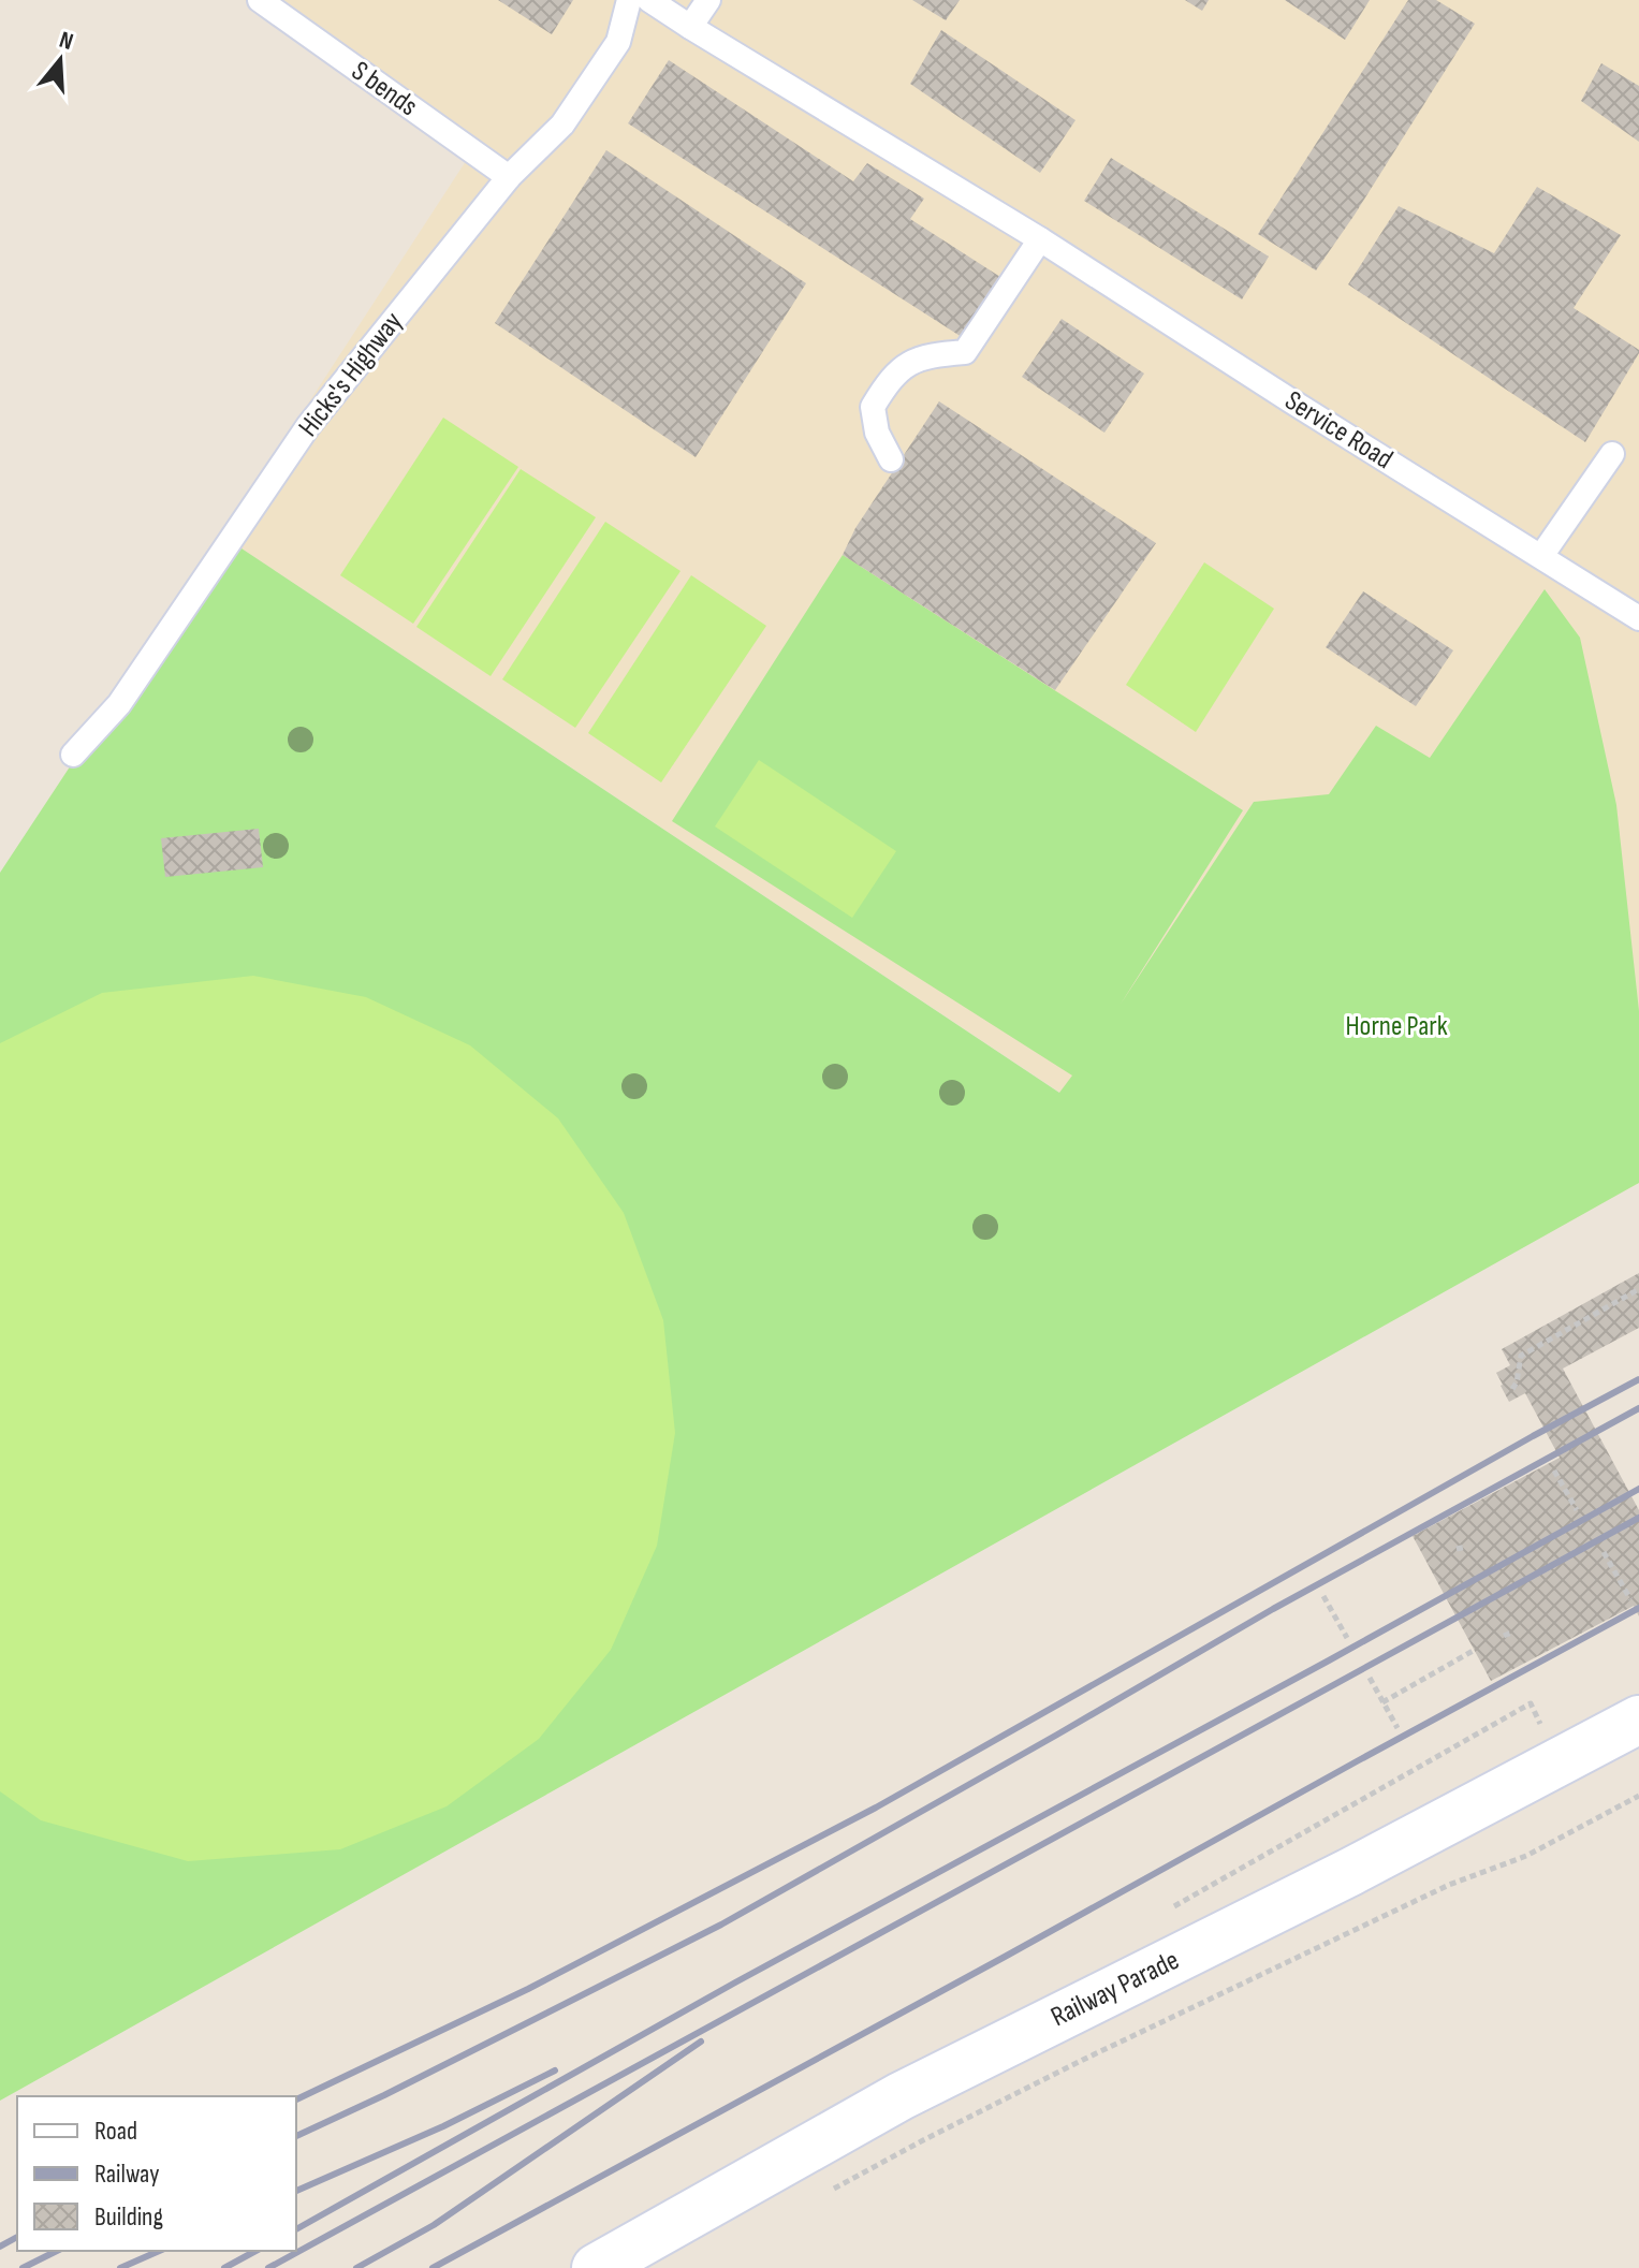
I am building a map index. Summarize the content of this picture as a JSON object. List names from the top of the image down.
{
  "streets": {
    "street": ["Railway Parade"],
    "lane": ["S bends", "Hicks's Highway", "Service Road"]
  },
  "crossings": [
    ["S bends", "Hicks's Highway"]
  ],
  "parks": ["Horne Park"],
  "legend": ["Road", "Railway", "Building"],
  "north": "top"
}
